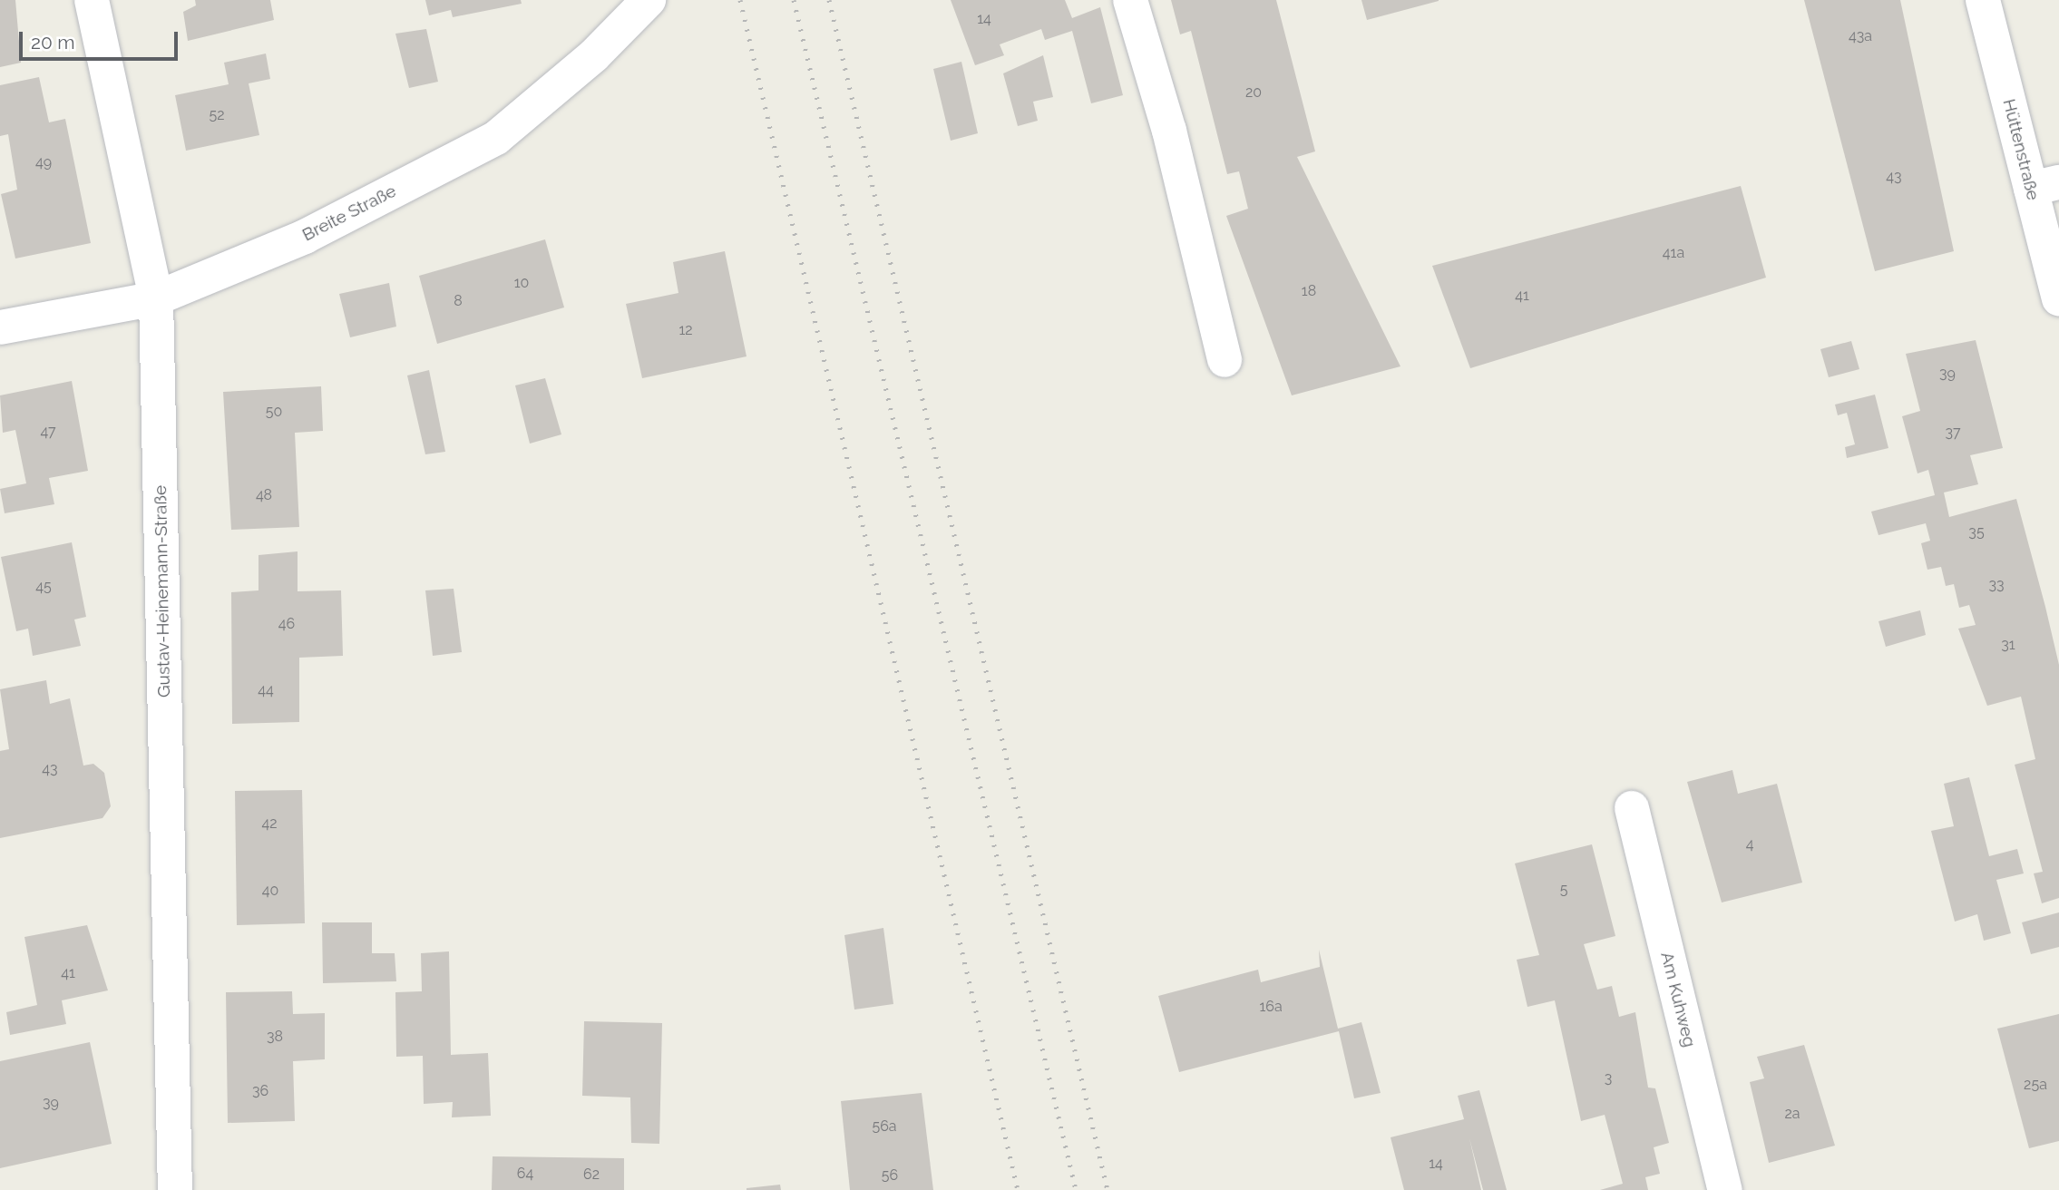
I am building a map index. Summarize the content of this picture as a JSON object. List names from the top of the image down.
{
  "streets": {
    "street": [
      "Hüttenstraße",
      "Breite Straße",
      "Gustav-Heinemann-Straße",
      "Am Kuhweg"
    ]
  },
  "crossings": [
    ["Breite Straße", "Gustav-Heinemann-Straße"]
  ],
  "house_numbers": [
    "14",
    "43a",
    "20",
    "52",
    "49",
    "43",
    "41a",
    "10",
    "18",
    "41",
    "8",
    "12",
    "39",
    "50",
    "47",
    "37",
    "48",
    "35",
    "33",
    "45",
    "46",
    "31",
    "44",
    "43",
    "42",
    "4",
    "5",
    "40",
    "41",
    "16a",
    "38",
    "3",
    "25a",
    "36",
    "39",
    "2a",
    "56a",
    "14",
    "64",
    "62",
    "56"
  ],
  "scale_bar": "20 m"
}
